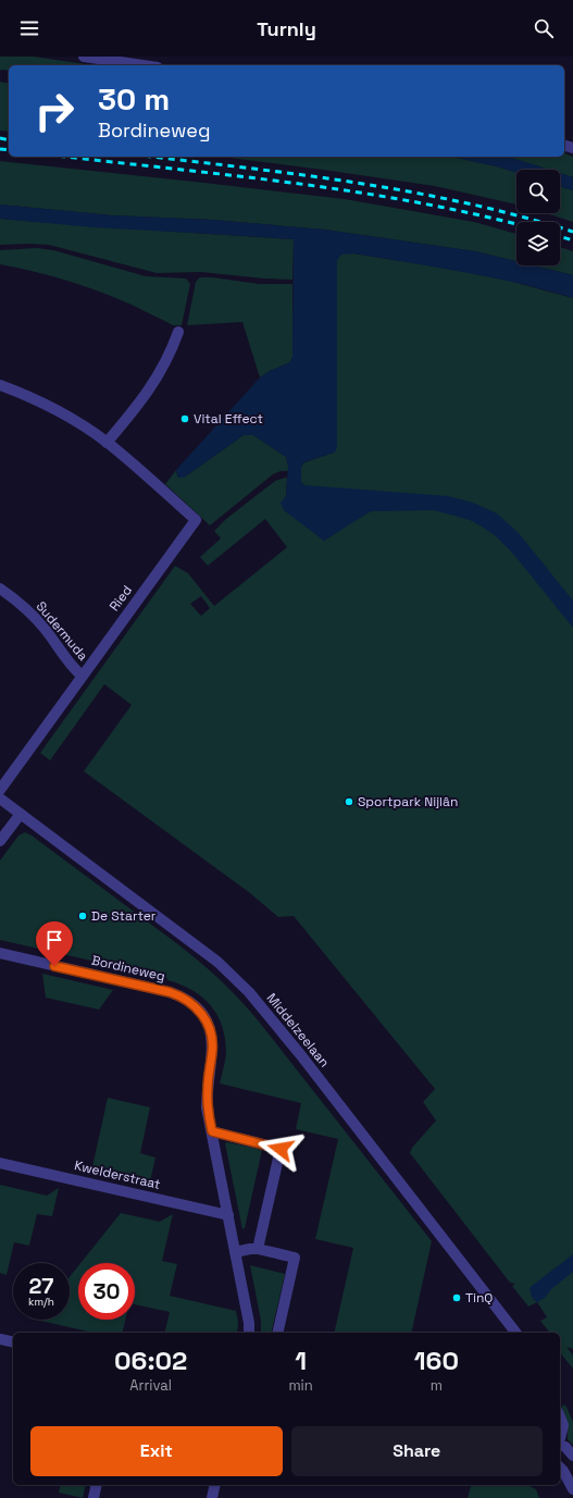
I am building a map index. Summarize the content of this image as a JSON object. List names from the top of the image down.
{
  "streets": {
    "street": [
      "Ried",
      "Sudermuda",
      "Bordineweg",
      "Middelzeelaan",
      "Kwelderstraat"
    ]
  },
  "crossings": [
    ["Ried", "Sudermuda"],
    ["Bordineweg", "Kwelderstraat"]
  ],
  "places": [
    "Vital Effect",
    "Sportpark Nijlân",
    "De Starter",
    "TinQ"
  ],
  "page": {
    "header": "Turnly",
    "turn": ["30 m", "Bordineweg"],
    "speed": "27 km/h",
    "limit": "30",
    "eta": [
      "06:02",
      "Arrival",
      "1",
      "min",
      "160",
      "m"
    ],
    "buttons": ["Exit", "Share"]
  }
}
